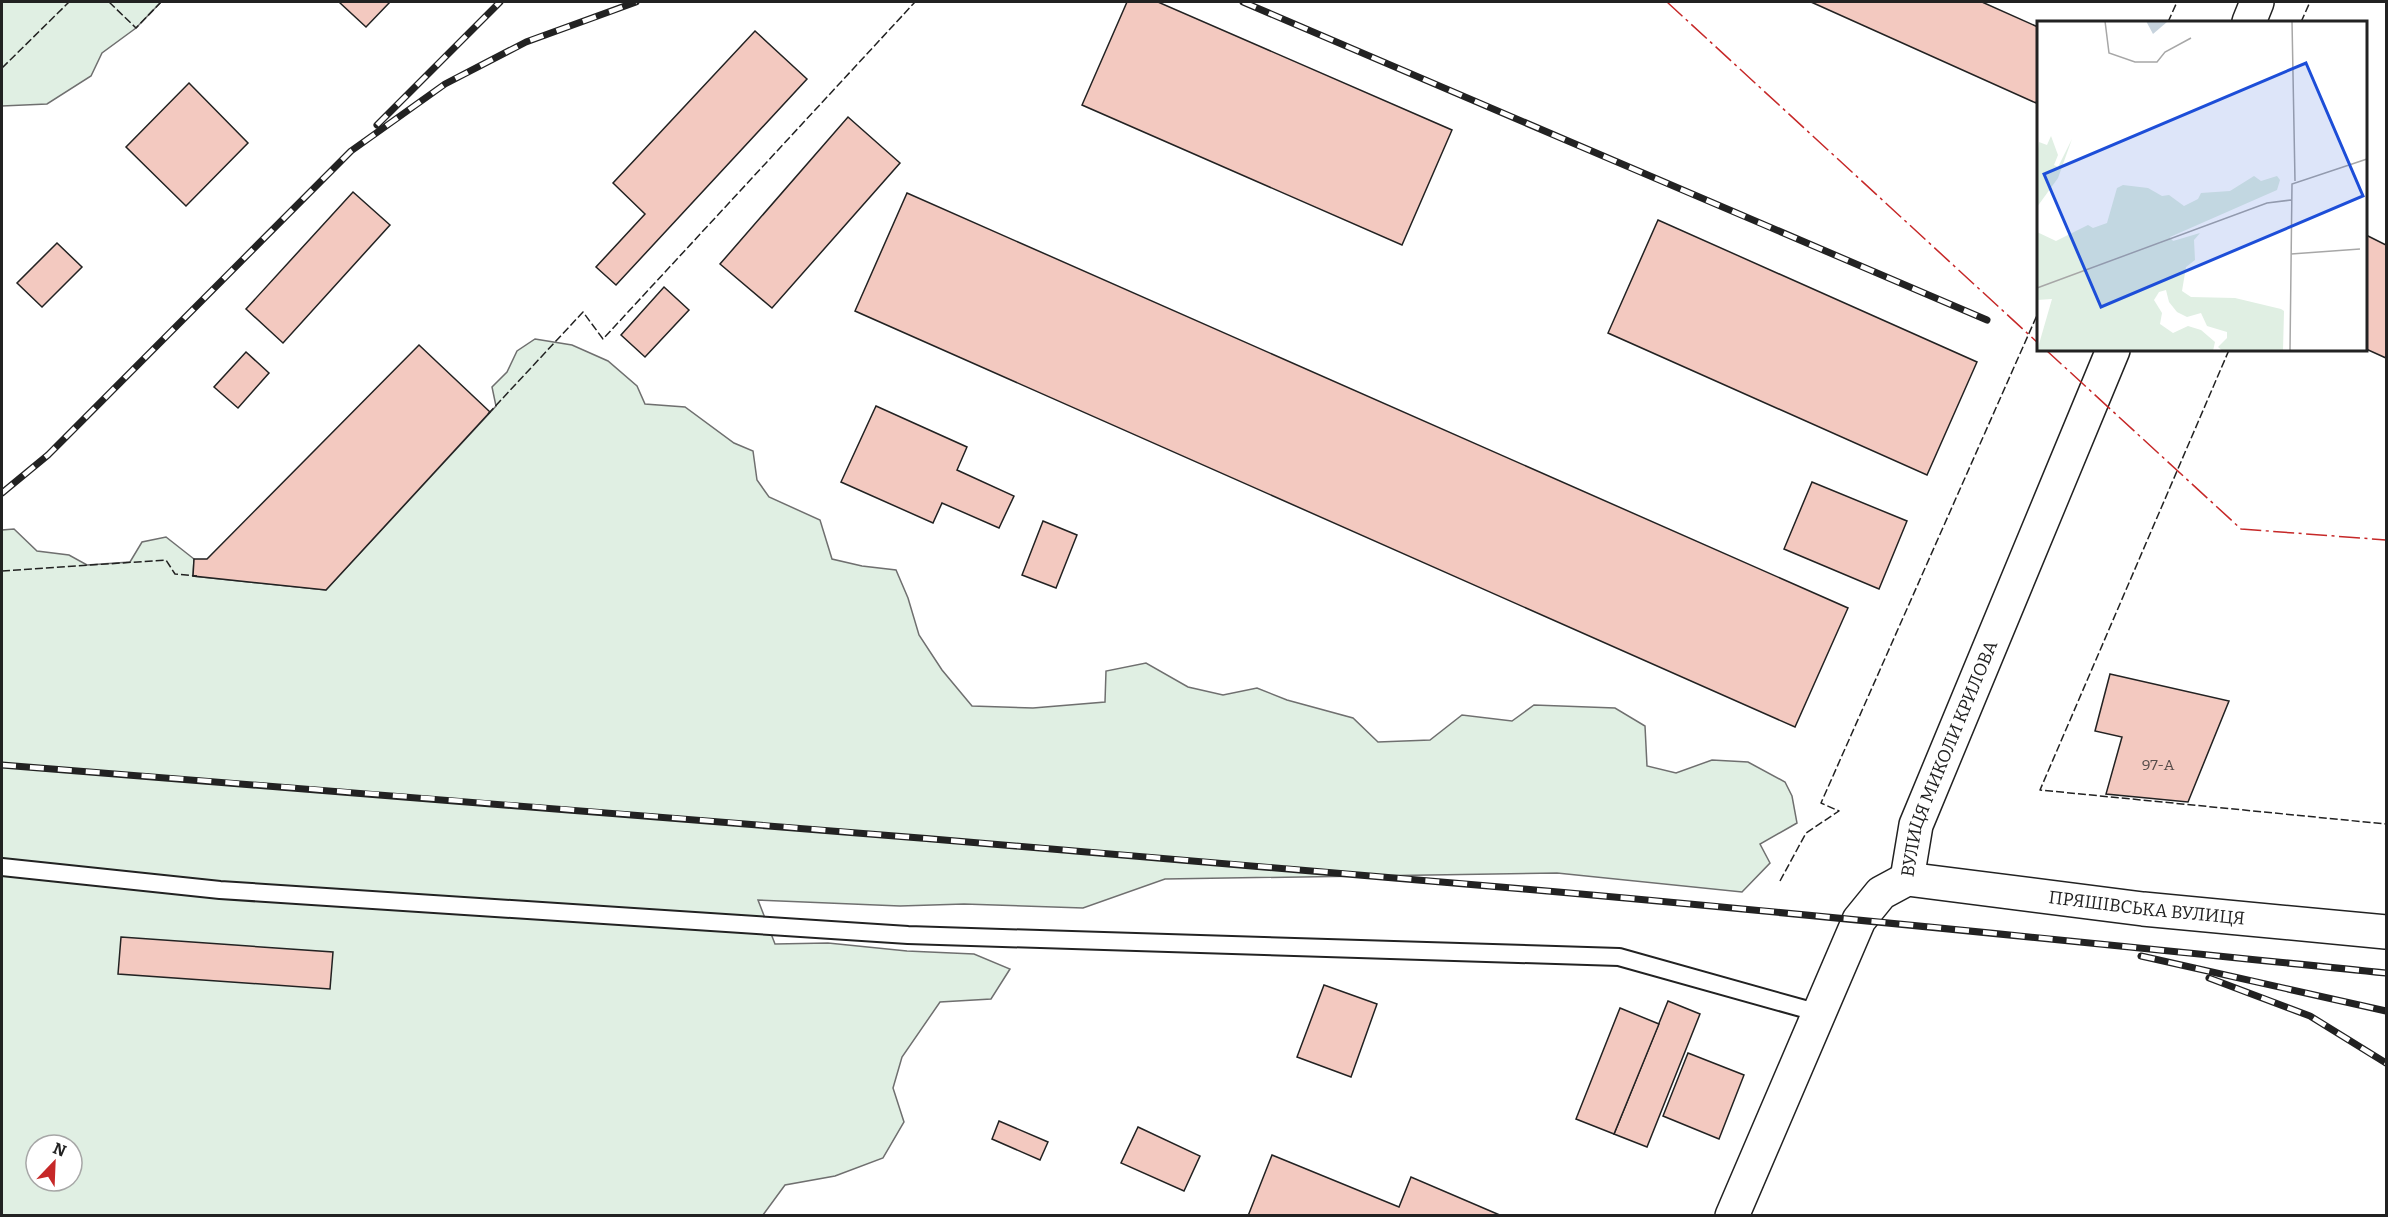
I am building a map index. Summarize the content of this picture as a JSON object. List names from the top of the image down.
{
  "streets": {
    "main road": ["ВУЛИЦЯ МИКОЛИ КРИЛОВА", "ПРЯШІВСЬКА ВУЛИЦЯ"]
  },
  "crossings": [
    ["ВУЛИЦЯ МИКОЛИ КРИЛОВА", "ПРЯШІВСЬКА ВУЛИЦЯ"]
  ],
  "house_numbers": ["97-А"],
  "north": "top right"
}
